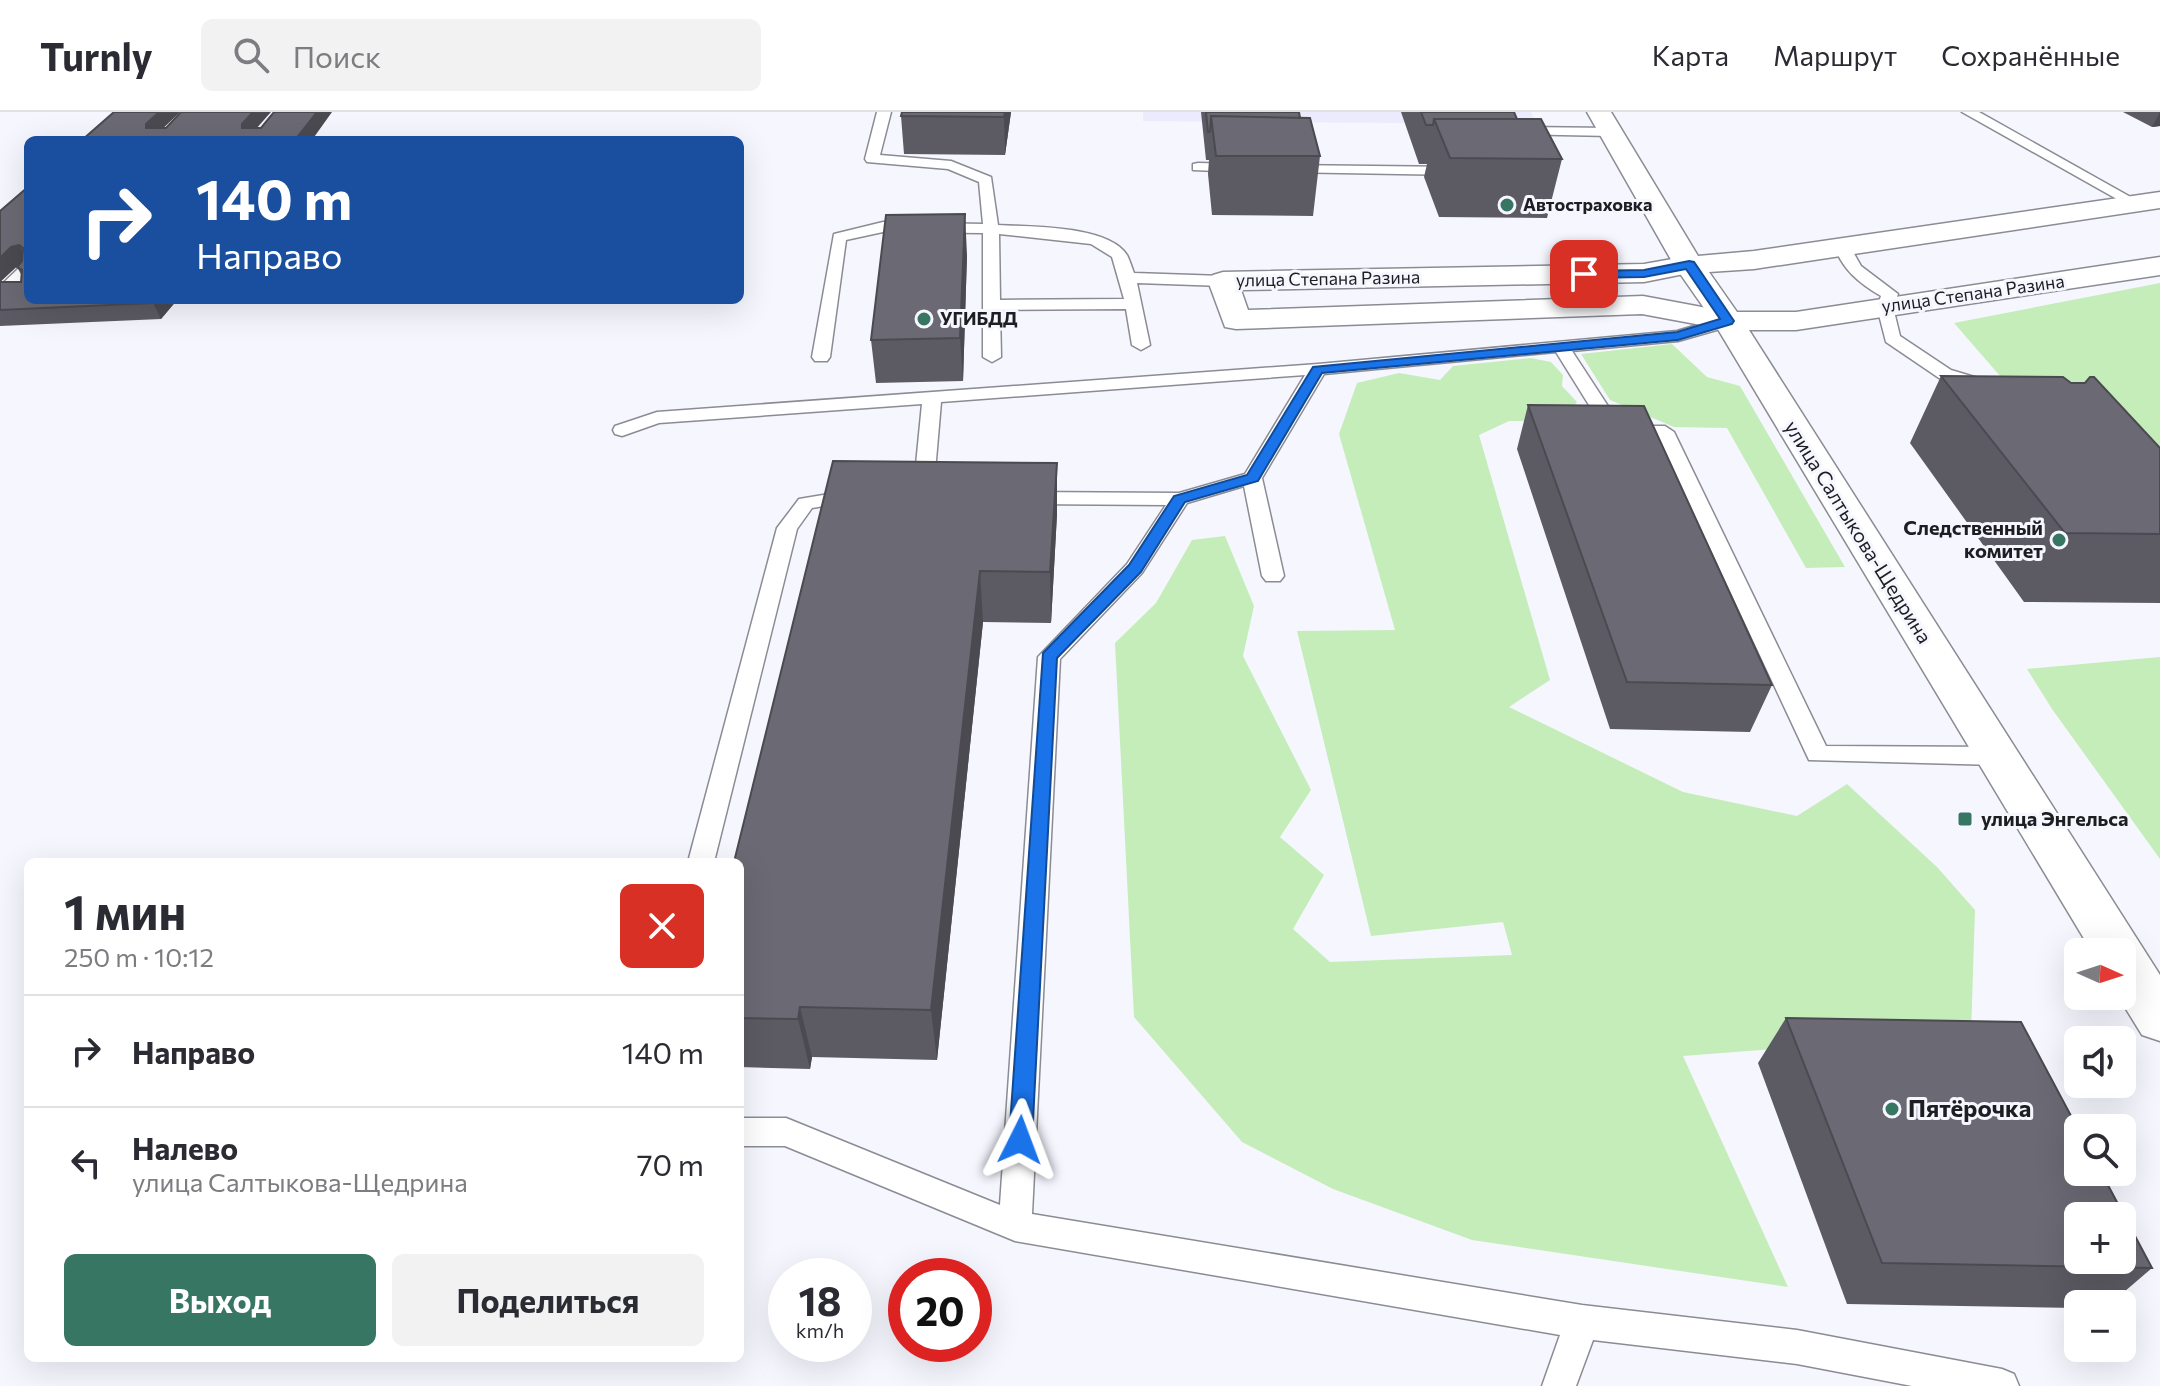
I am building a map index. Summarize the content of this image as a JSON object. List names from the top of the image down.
{
  "streets": {
    "main road": ["улица Степана Разина", "улица Салтыкова-Щедрина"]
  },
  "crossings": [
    ["улица Степана Разина", "улица Салтыкова-Щедрина"]
  ],
  "places": {
    "other": [
      "Автостраховка",
      "УГИБДД",
      "Следственный комитет",
      "Пятёрочка"
    ],
    "transit": ["улица Энгельса"]
  },
  "north": "right",
  "page": {
    "header": "Turnly",
    "search": "Поиск",
    "nav": ["Карта", "Маршрут", "Сохранённые"],
    "turn": ["140 m", "Направо"],
    "heading": ["1 мин", "250 m · 10:12"],
    "map_buttons": ["+", "−"],
    "list": [
      {
        "name": "Направо",
        "value": "140 m"
      },
      {
        "name": "Налево",
        "note": "улица Салтыкова-Щедрина",
        "value": "70 m"
      }
    ],
    "buttons": ["Выход", "Поделиться"],
    "speed": "18 km/h",
    "limit": "20"
  }
}
